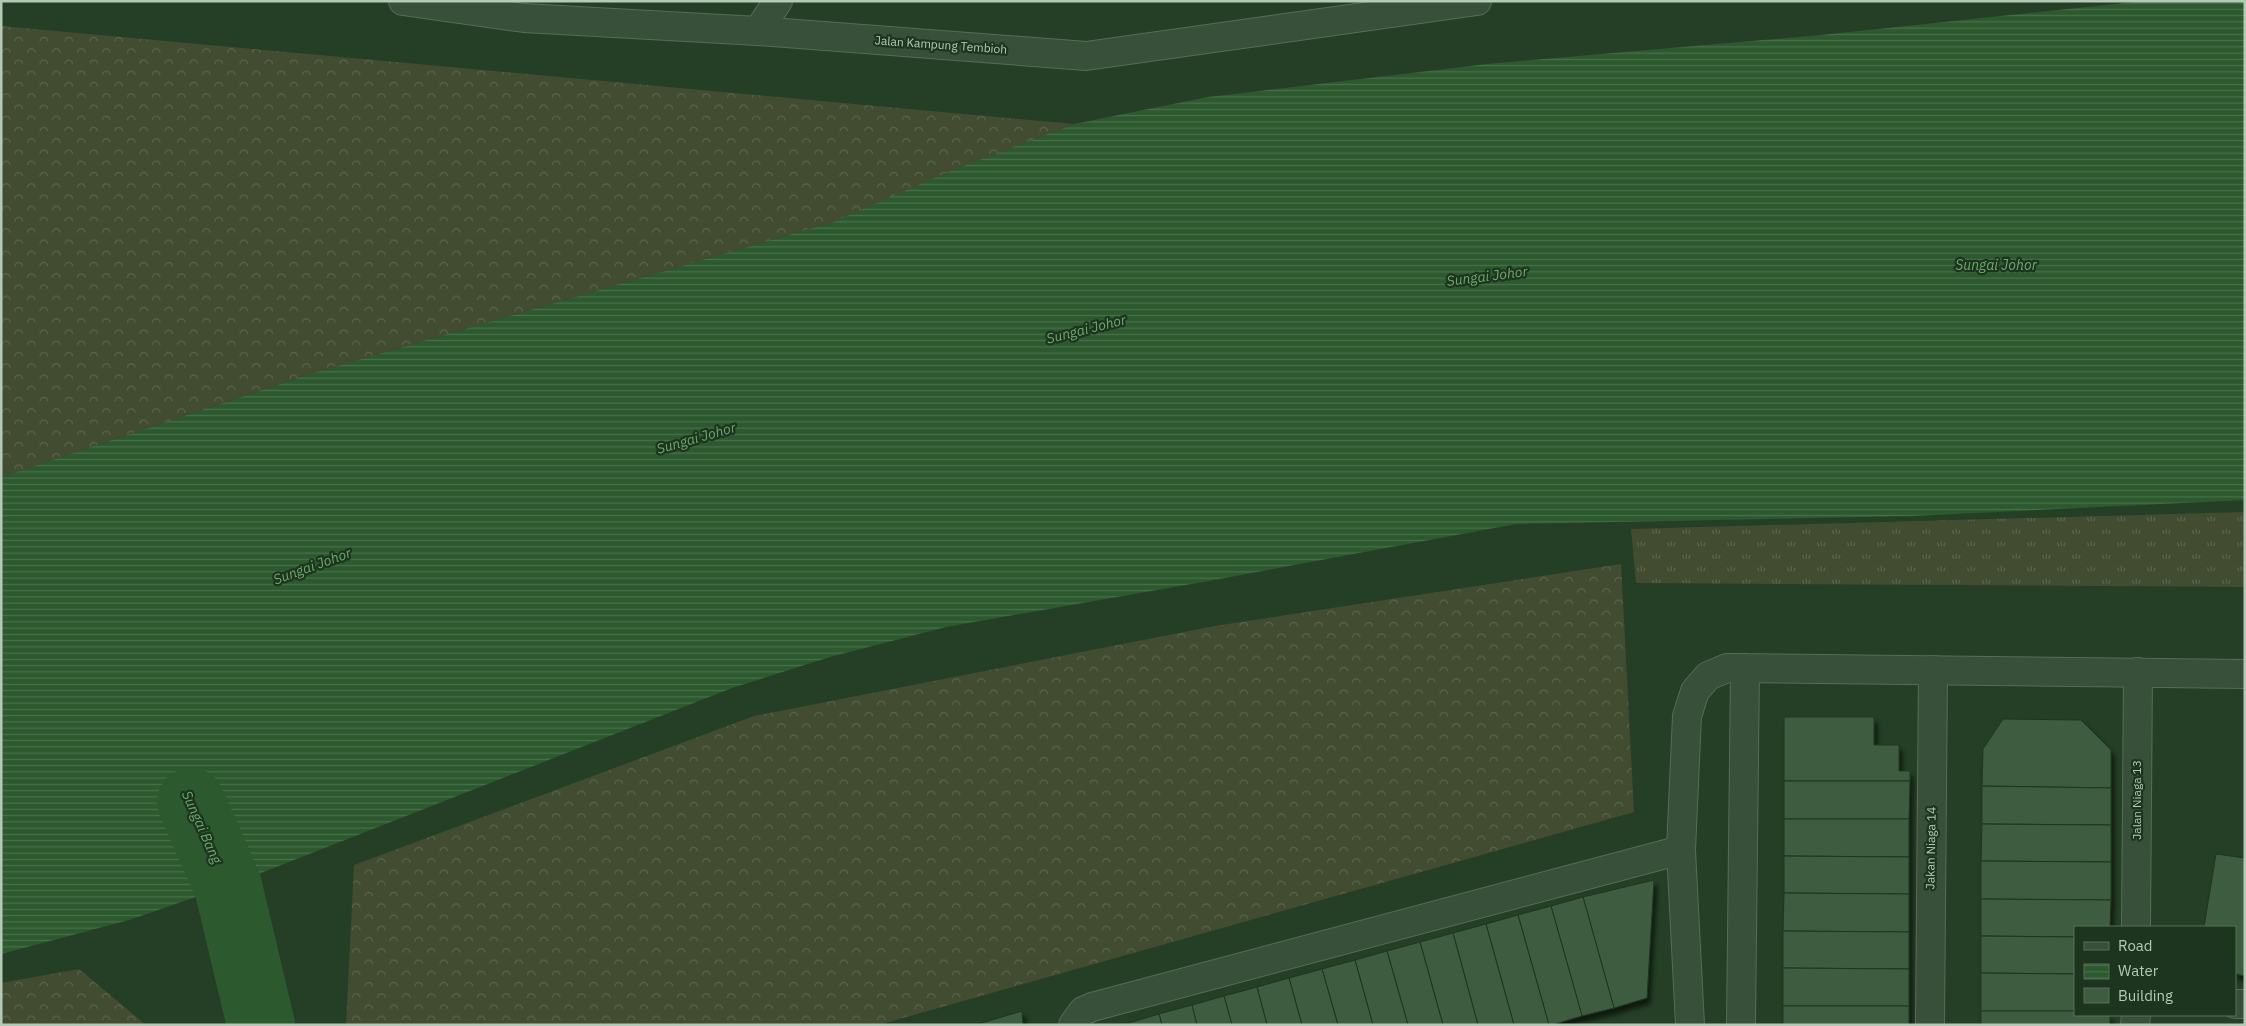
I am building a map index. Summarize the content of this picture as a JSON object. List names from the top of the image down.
{
  "streets": {
    "street": ["Jalan Kampung Tembioh", "Jalan Niaga 13", "Jakan Niaga 14"]
  },
  "water": ["Sungai Johor", "Sungai Bang"],
  "legend": ["Road", "Water", "Building"]
}
